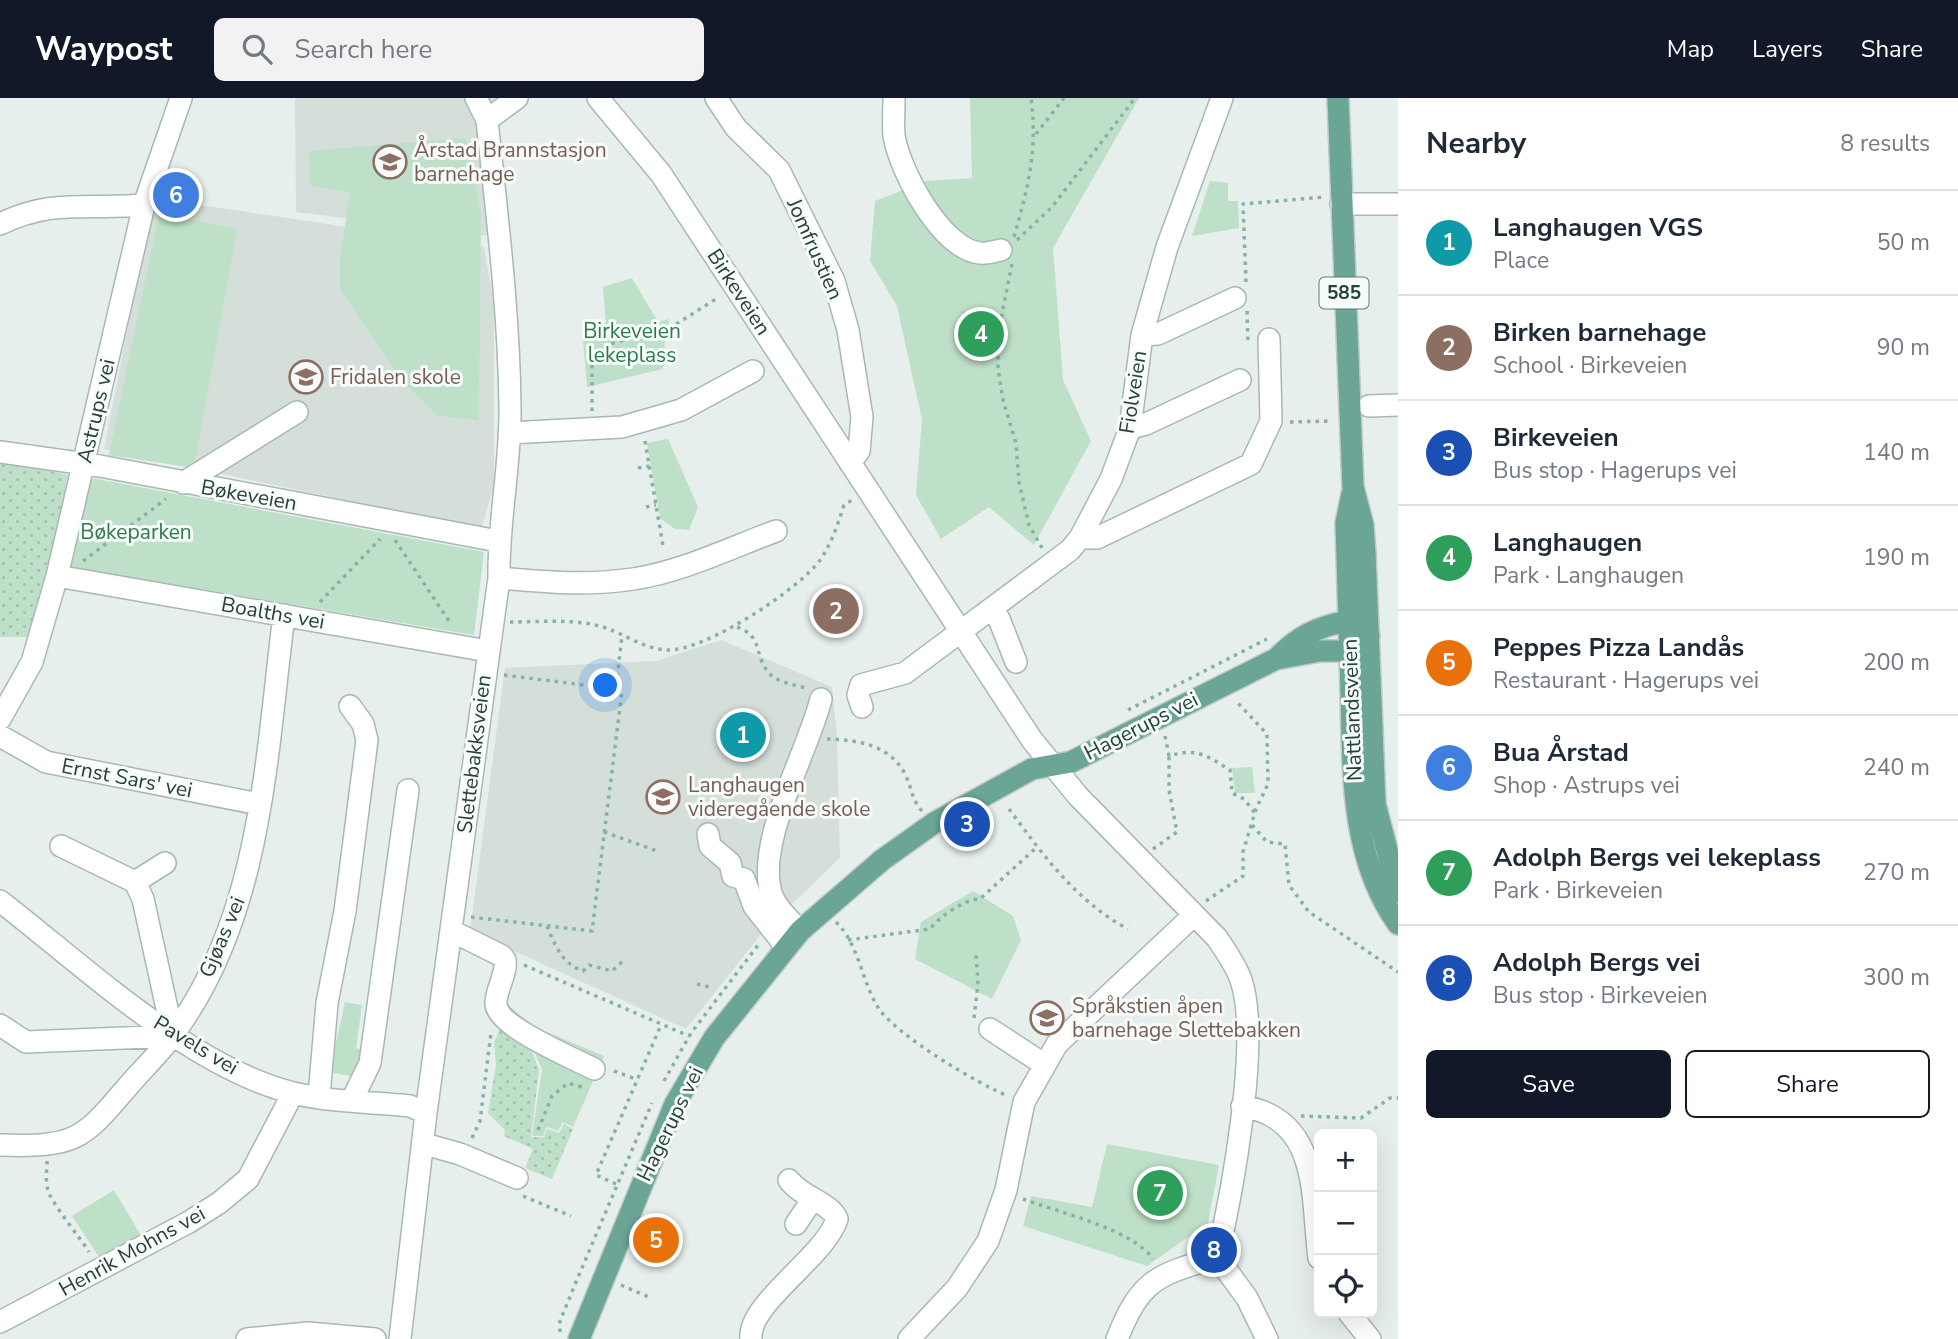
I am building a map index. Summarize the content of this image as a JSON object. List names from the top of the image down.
{
  "streets": {
    "main road": ["585", "Nattlandsveien", "Hagerups vei"],
    "street": [
      "Jomfrustien",
      "Birkeveien",
      "Fiolveien",
      "Astrups vei",
      "Bøkeveien",
      "Boalths vei",
      "Slettebakksveien",
      "Ernst Sars' vei",
      "Gjøas vei",
      "Pavels vei",
      "Henrik Mohns vei"
    ]
  },
  "crossings": [
    ["Jomfrustien", "Birkeveien"],
    ["Birkeveien", "Fiolveien"],
    ["Birkeveien", "Hagerups vei"],
    ["Astrups vei", "Bøkeveien"],
    ["Astrups vei", "Boalths vei"],
    ["Bøkeveien", "Slettebakksveien"],
    ["Boalths vei", "Slettebakksveien"],
    ["Boalths vei", "Gjøas vei"],
    ["Nattlandsveien", "Hagerups vei"],
    ["Slettebakksveien", "Pavels vei"],
    ["Ernst Sars' vei", "Gjøas vei"],
    ["Gjøas vei", "Pavels vei"],
    ["Pavels vei", "Henrik Mohns vei"]
  ],
  "parks": ["Birkeveien lekeplass", "Bøkeparken"],
  "places": {
    "school or university": [
      "Årstad Brannstasjon barnehage",
      "Fridalen skole",
      "Langhaugen videregående skole",
      "Språkstien åpen barnehage Slettebakken"
    ]
  },
  "page": {
    "header": "Waypost",
    "search": "Search here",
    "nav": ["Map", "Layers", "Share"],
    "heading": ["Nearby", "8 results"],
    "pins": [
      "6",
      "4",
      "2",
      "1",
      "3",
      "7",
      "5",
      "8"
    ],
    "list": [
      {
        "mark": "1",
        "name": "Langhaugen VGS",
        "note": "Place",
        "value": "50 m"
      },
      {
        "mark": "2",
        "name": "Birken barnehage",
        "note": "School · Birkeveien",
        "value": "90 m"
      },
      {
        "mark": "3",
        "name": "Birkeveien",
        "note": "Bus stop · Hagerups vei",
        "value": "140 m"
      },
      {
        "mark": "4",
        "name": "Langhaugen",
        "note": "Park · Langhaugen",
        "value": "190 m"
      },
      {
        "mark": "5",
        "name": "Peppes Pizza Landås",
        "note": "Restaurant · Hagerups vei",
        "value": "200 m"
      },
      {
        "mark": "6",
        "name": "Bua Årstad",
        "note": "Shop · Astrups vei",
        "value": "240 m"
      },
      {
        "mark": "7",
        "name": "Adolph Bergs vei lekeplass",
        "note": "Park · Birkeveien",
        "value": "270 m"
      },
      {
        "mark": "8",
        "name": "Adolph Bergs vei",
        "note": "Bus stop · Birkeveien",
        "value": "300 m"
      }
    ],
    "buttons": ["Save", "Share"],
    "map_buttons": ["+", "−"]
  }
}
